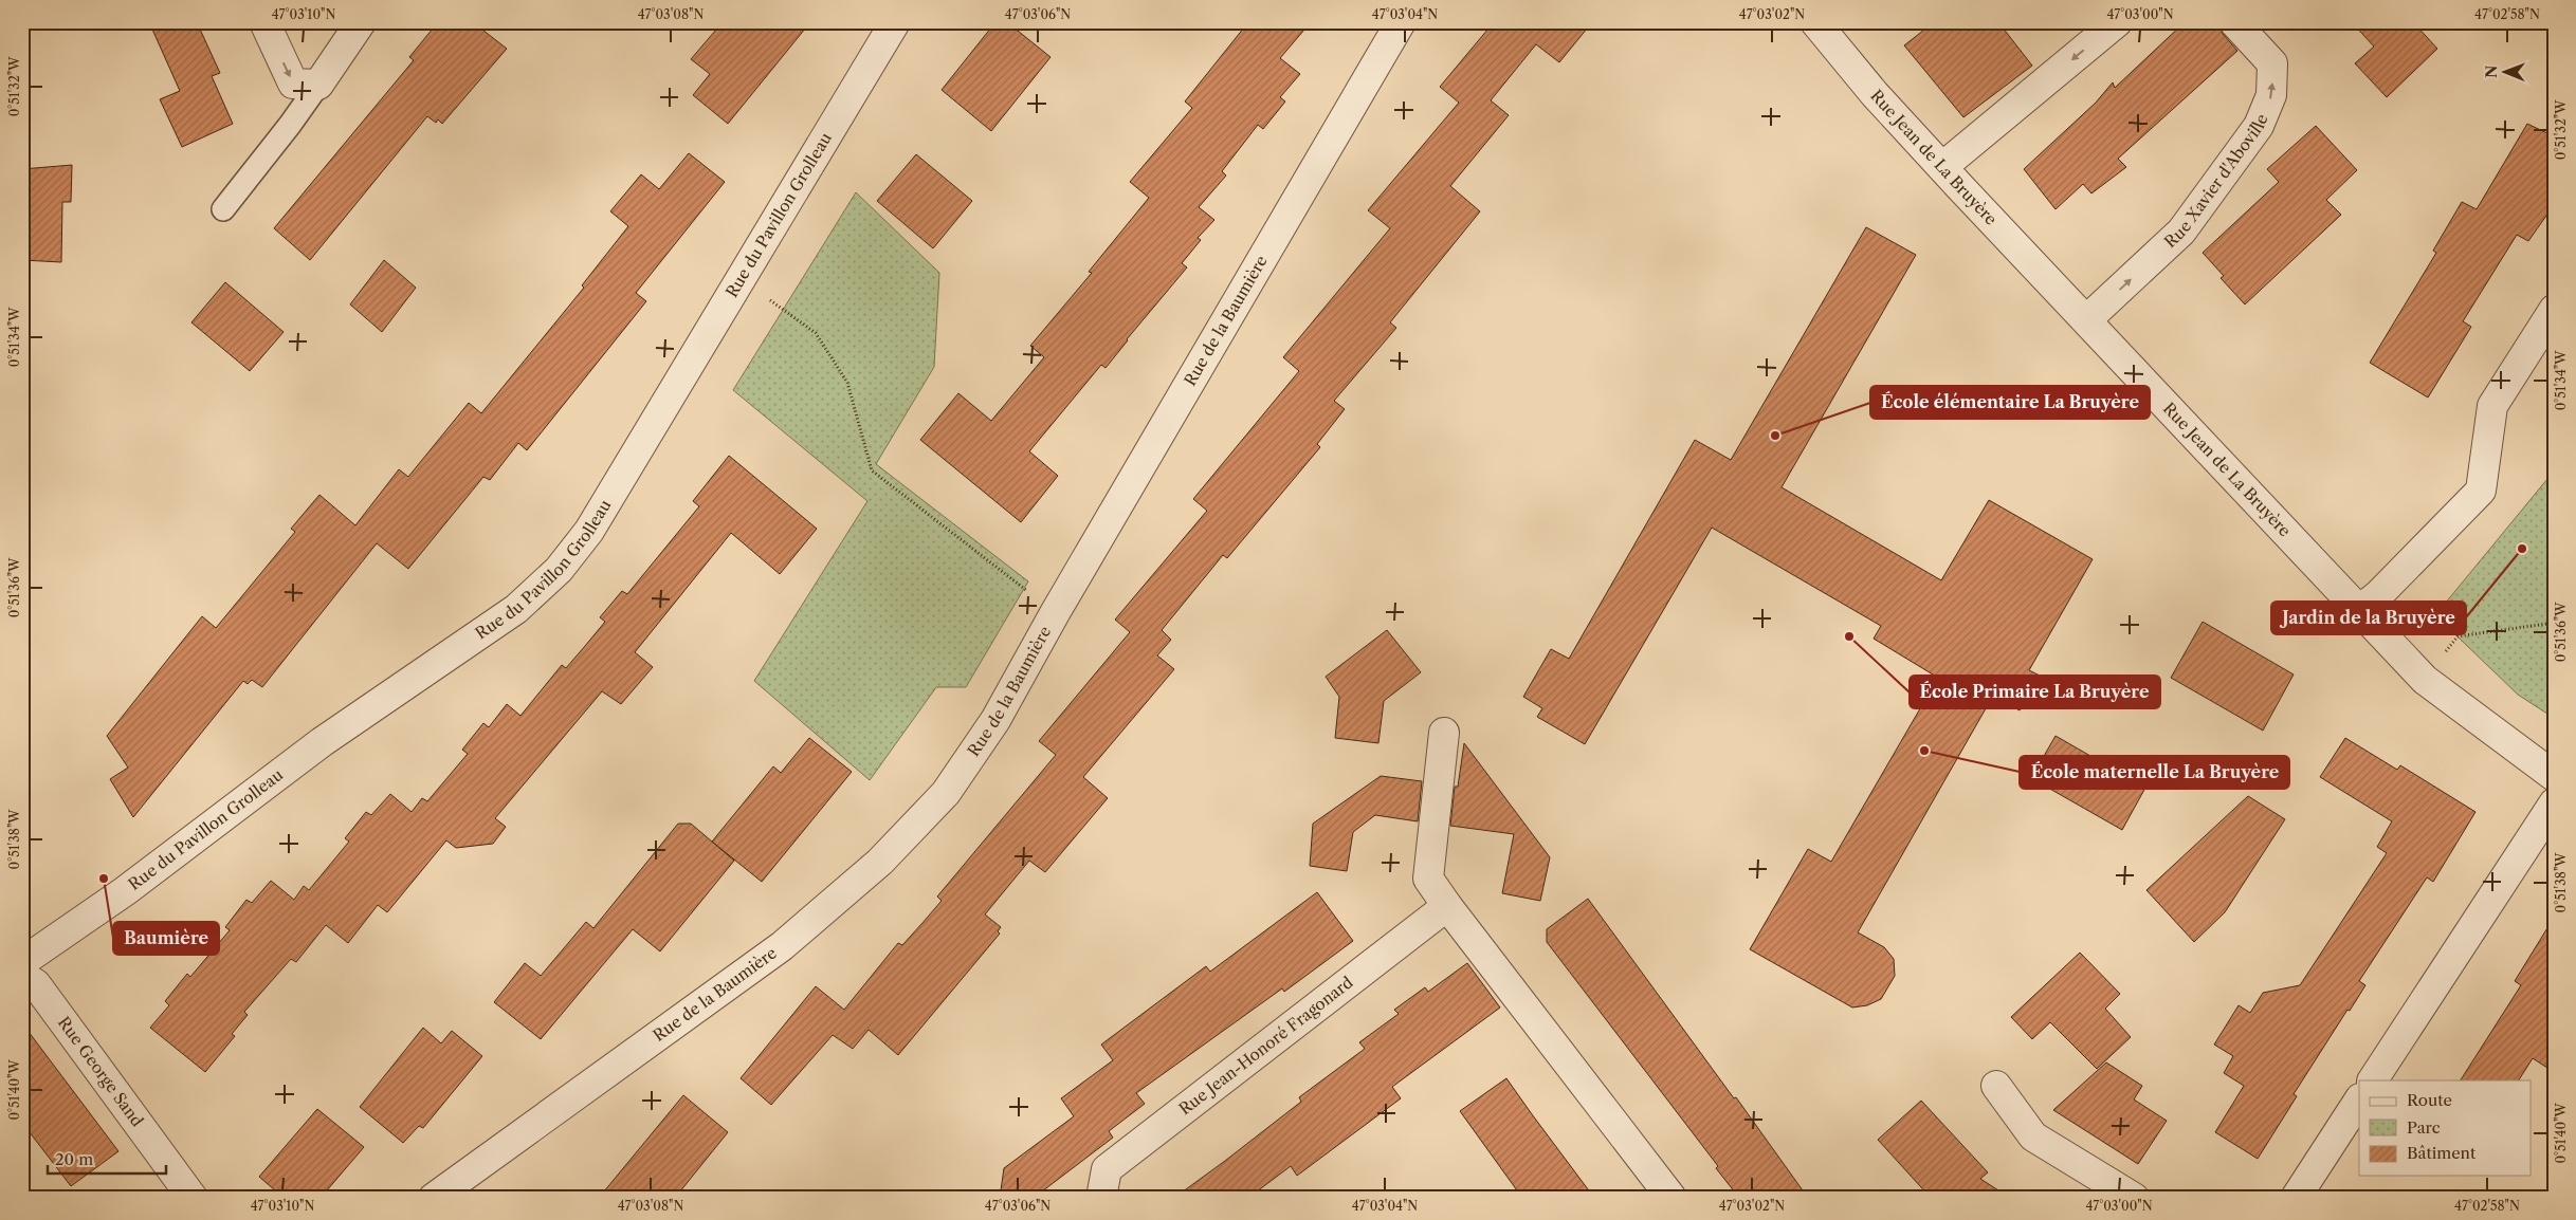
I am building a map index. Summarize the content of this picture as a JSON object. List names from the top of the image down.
{
  "streets": {
    "street": [
      "Rue Jean de La Bruyère",
      "Rue Xavier d'Aboville",
      "Rue du Pavillon Grolleau",
      "Rue de la Baumière",
      "Rue Jean-Honoré Fragonard",
      "Rue George Sand"
    ]
  },
  "crossings": [
    ["Rue Jean de La Bruyère", "Rue Xavier d'Aboville"]
  ],
  "one_way": ["Rue Xavier d'Aboville"],
  "places": [
    "École élémentaire La Bruyère",
    "Jardin de la Bruyère",
    "École Primaire La Bruyère",
    "École maternelle La Bruyère",
    "Baumière"
  ],
  "legend": ["Route", "Parc", "Bâtiment"],
  "scale_bar": "20 m",
  "north": "left",
  "coordinates": [
    "47°03'10\"N",
    "47°03'08\"N",
    "47°03'06\"N",
    "47°03'04\"N",
    "47°03'02\"N",
    "47°03'00\"N",
    "47°02'58\"N",
    "0°51'32\"W",
    "0°51'34\"W",
    "0°51'36\"W",
    "0°51'38\"W",
    "0°51'40\"W"
  ]
}
